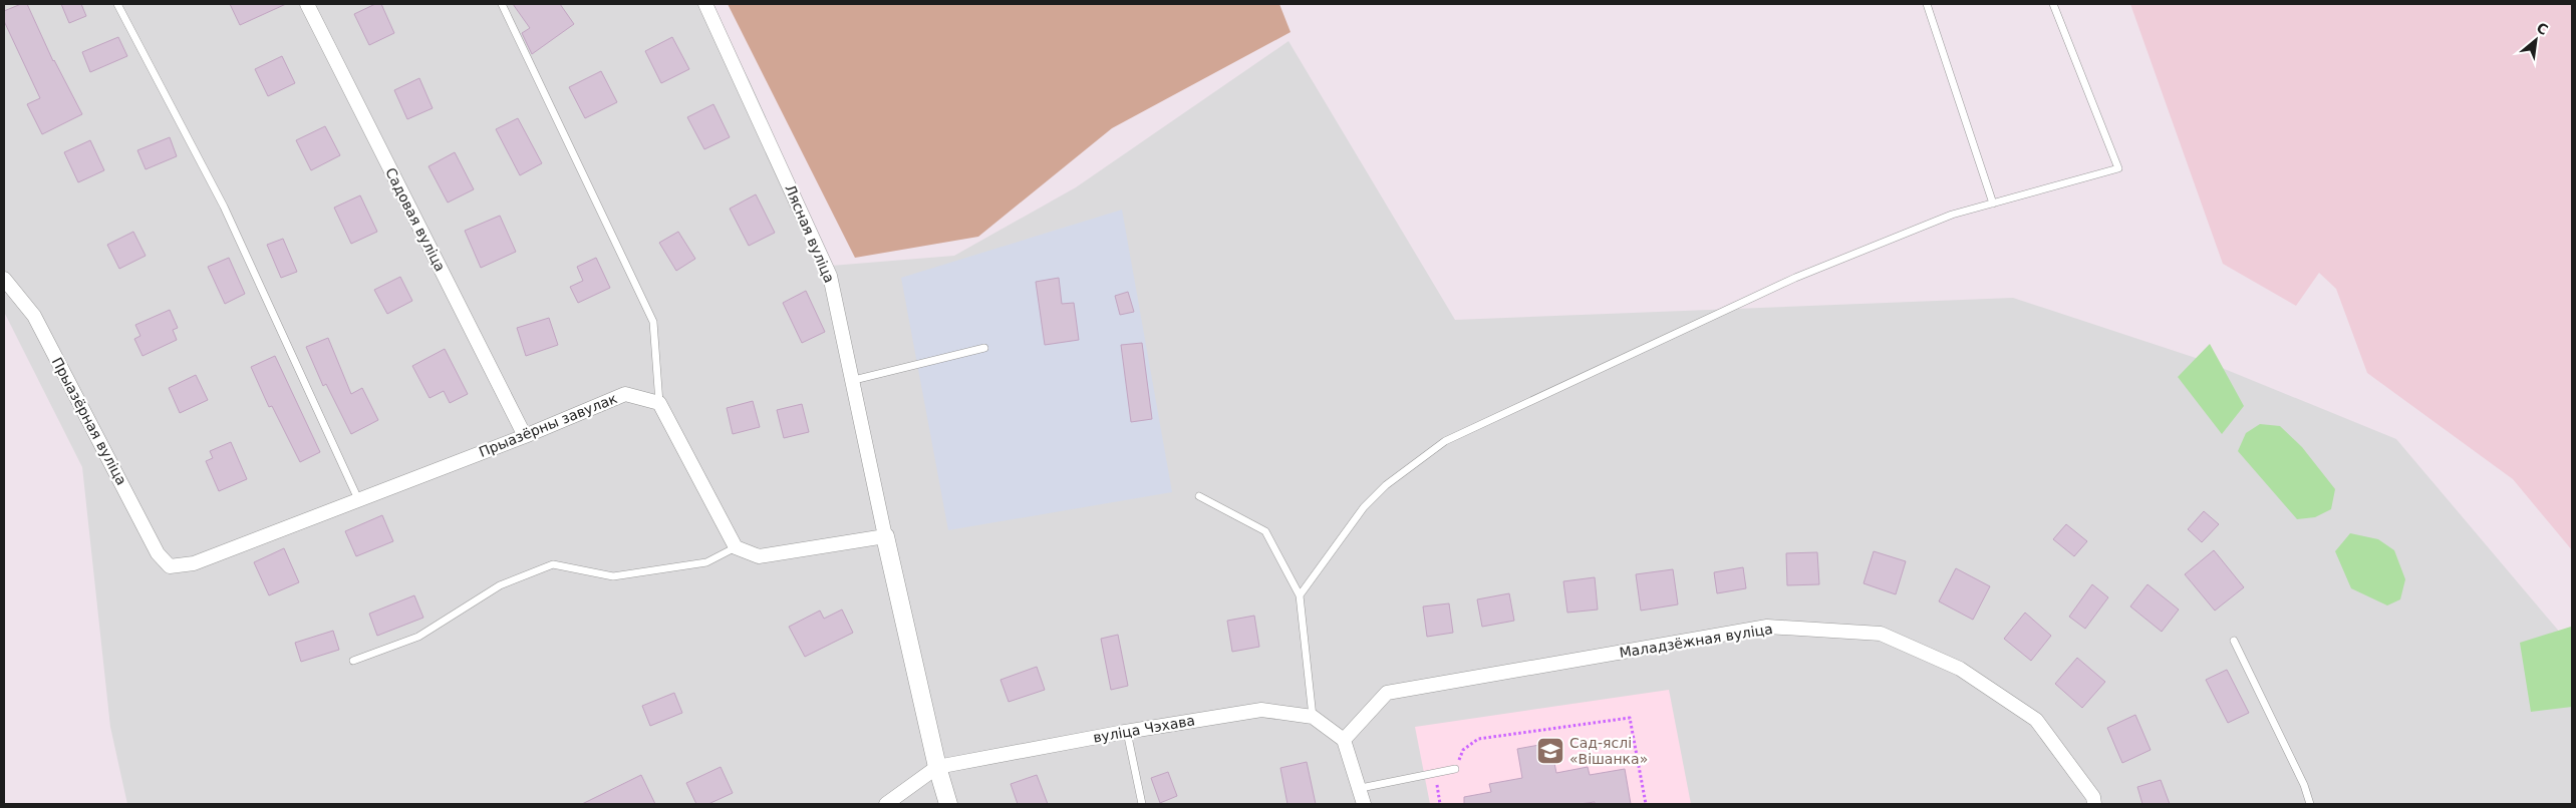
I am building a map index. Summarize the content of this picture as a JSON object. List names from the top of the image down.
{
  "streets": {
    "street": [
      "Садовая вуліца",
      "Лясная вуліца",
      "Прыазёрная вуліца",
      "Прыазёрны завулак",
      "Маладзёжная вуліца",
      "вуліца Чэхава"
    ]
  },
  "crossings": [
    ["Садовая вуліца", "Прыазёрны завулак"],
    ["Прыазёрная вуліца", "Прыазёрны завулак"],
    ["Маладзёжная вуліца", "вуліца Чэхава"]
  ],
  "places": {
    "school or university": ["Сад-яслі «Вішанка»"]
  },
  "north": "top right"
}
